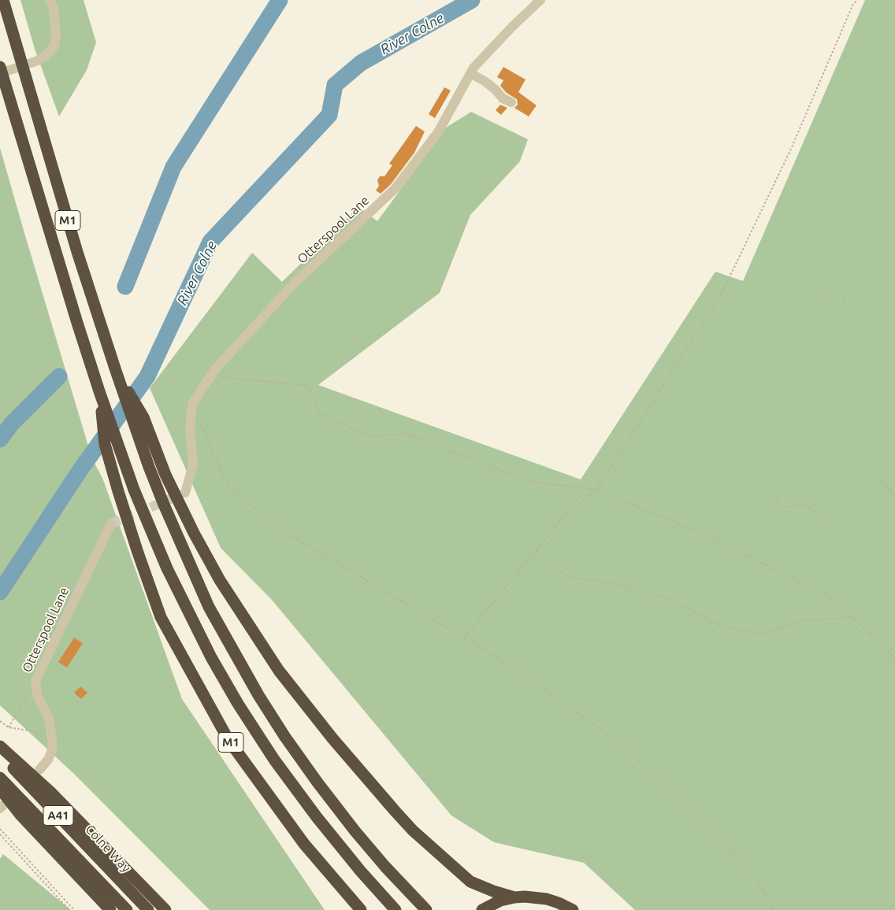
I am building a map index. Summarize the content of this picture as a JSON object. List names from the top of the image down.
{
  "streets": {
    "highway": ["M1", "A41", "Colne Way"],
    "street": ["Otterspool Lane"]
  },
  "water": ["River Colne"]
}
